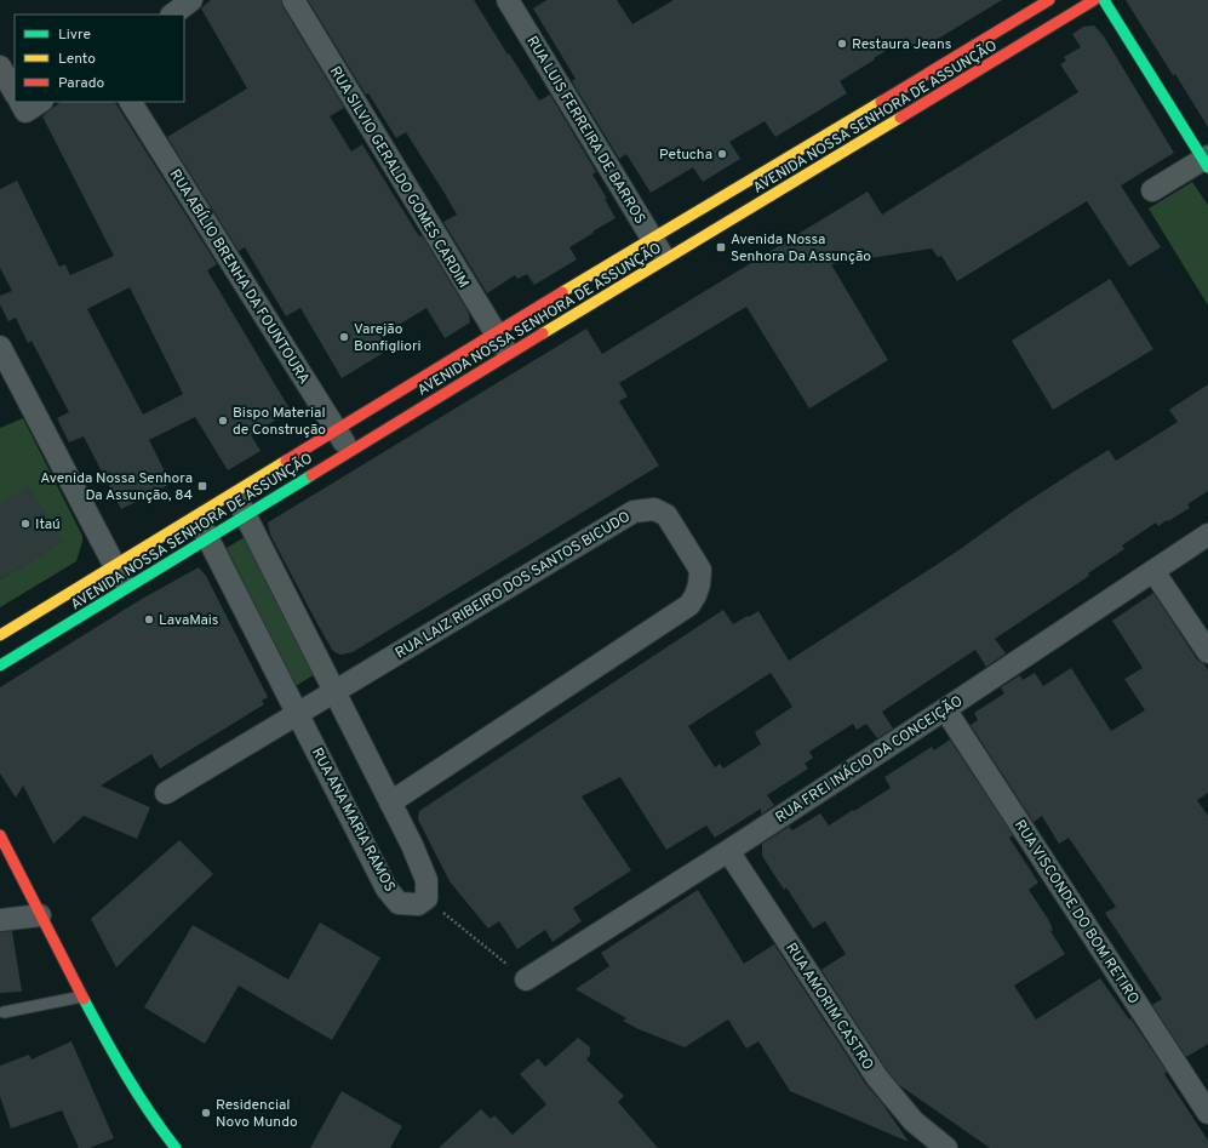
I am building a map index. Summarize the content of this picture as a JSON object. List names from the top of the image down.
{
  "streets": {
    "street": [
      "AVENIDA NOSSA SENHORA DE ASSUNÇÃO",
      "RUA LUIS FERREIRA DE BARROS",
      "RUA SILVIO GERALDO GOMES CARDIM",
      "RUA ABÍLIO BRENHA DA FOUNTOURA",
      "RUA LAIZ RIBEIRO DOS SANTOS BICUDO",
      "RUA FREI INÁCIO DA CONCEIÇÃO",
      "RUA ANA MARIA RAMOS",
      "RUA VISCONDE DO BOM RETIRO",
      "RUA AMORIM CASTRO"
    ]
  },
  "crossings": [
    ["AVENIDA NOSSA SENHORA DE ASSUNÇÃO", "RUA LUIS FERREIRA DE BARROS"],
    ["AVENIDA NOSSA SENHORA DE ASSUNÇÃO", "RUA SILVIO GERALDO GOMES CARDIM"],
    ["AVENIDA NOSSA SENHORA DE ASSUNÇÃO", "RUA ABÍLIO BRENHA DA FOUNTOURA"],
    ["AVENIDA NOSSA SENHORA DE ASSUNÇÃO", "RUA ANA MARIA RAMOS"],
    ["RUA LAIZ RIBEIRO DOS SANTOS BICUDO", "RUA ANA MARIA RAMOS"],
    ["RUA FREI INÁCIO DA CONCEIÇÃO", "RUA VISCONDE DO BOM RETIRO"],
    ["RUA FREI INÁCIO DA CONCEIÇÃO", "RUA AMORIM CASTRO"]
  ],
  "places": {
    "other": [
      "Restaura Jeans",
      "Petucha",
      "Varejão Bonfigliori",
      "Bispo Material de Construção",
      "Itaú",
      "LavaMais",
      "Residencial Novo Mundo"
    ],
    "transit": ["Avenida Nossa Senhora Da Assunção", "Avenida Nossa Senhora Da Assunção, 84"]
  },
  "legend": ["Livre", "Lento", "Parado"]
}
